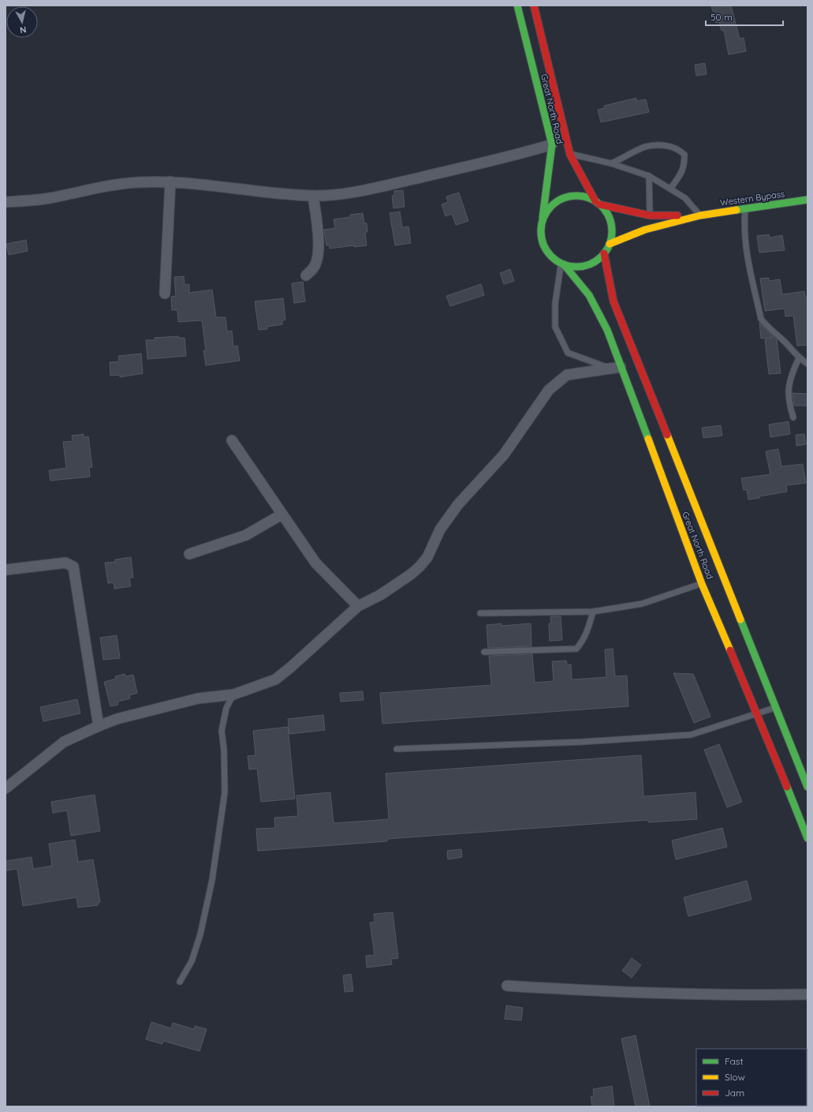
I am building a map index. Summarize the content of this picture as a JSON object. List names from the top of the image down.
{
  "streets": {
    "main road": ["Great North Road", "Western Bypass"]
  },
  "crossings": [
    ["Great North Road", "Western Bypass"]
  ],
  "legend": ["Fast", "Slow", "Jam"],
  "scale_bar": "50 m",
  "north": "bottom"
}
